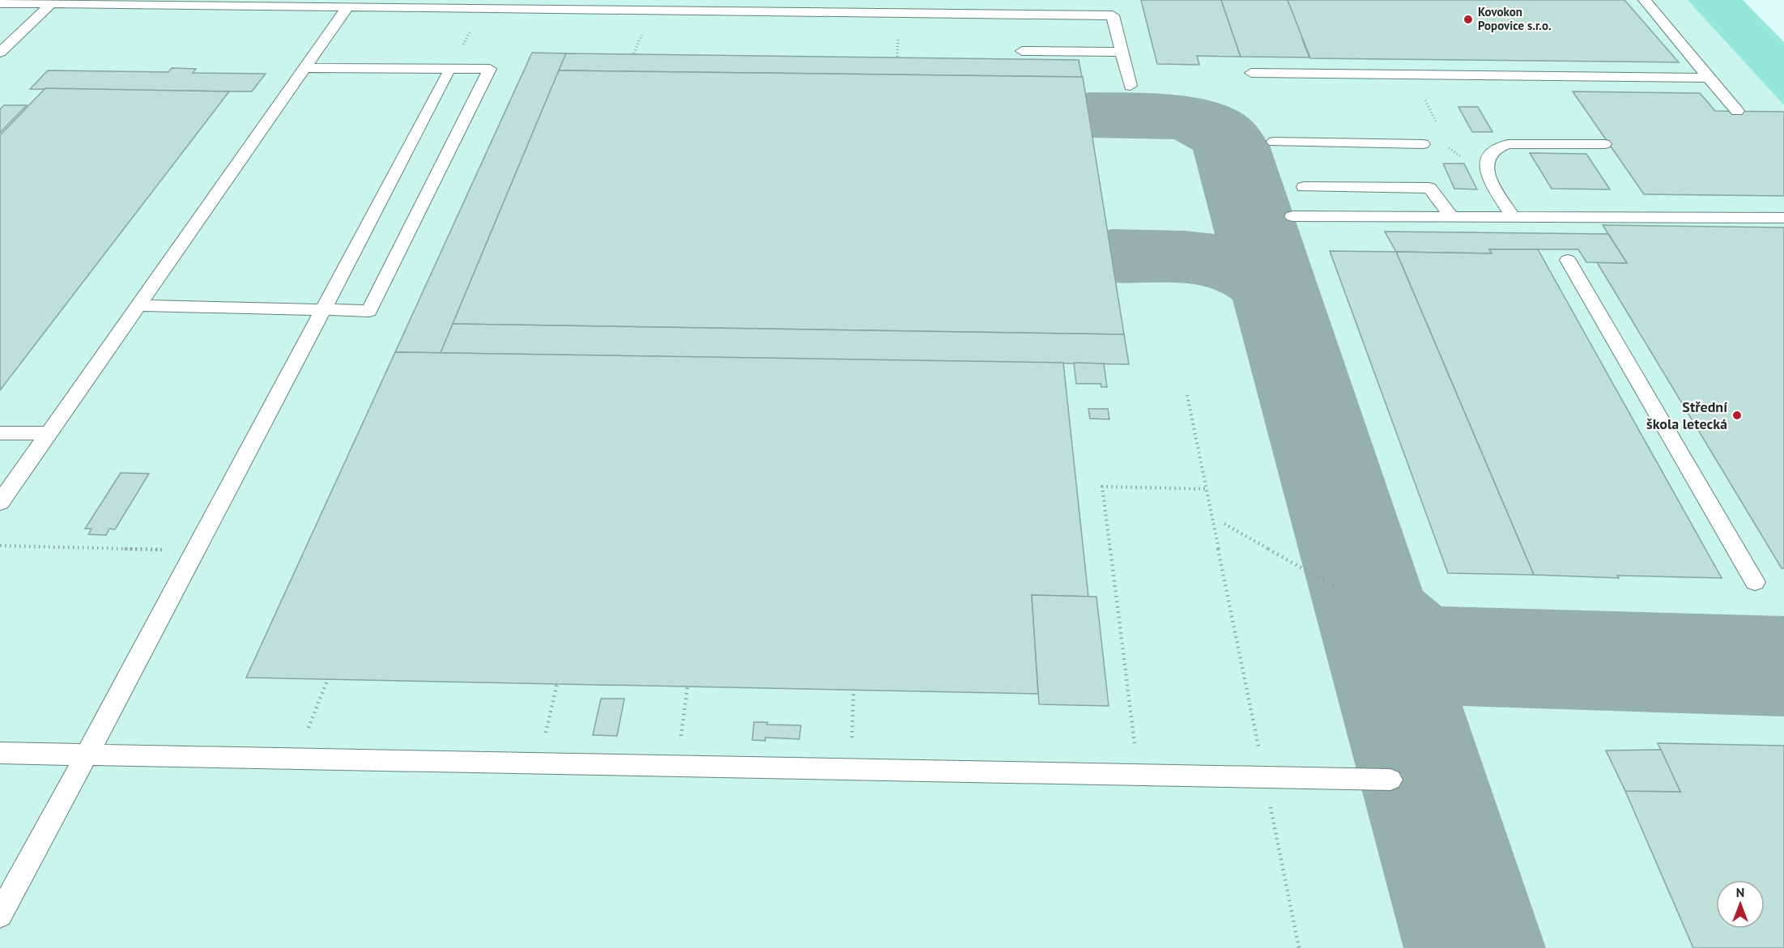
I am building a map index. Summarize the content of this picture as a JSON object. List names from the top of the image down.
{
  "places": ["Kovokon Popovice s.r.o.", "Střední škola letecká"],
  "north": "top"
}
